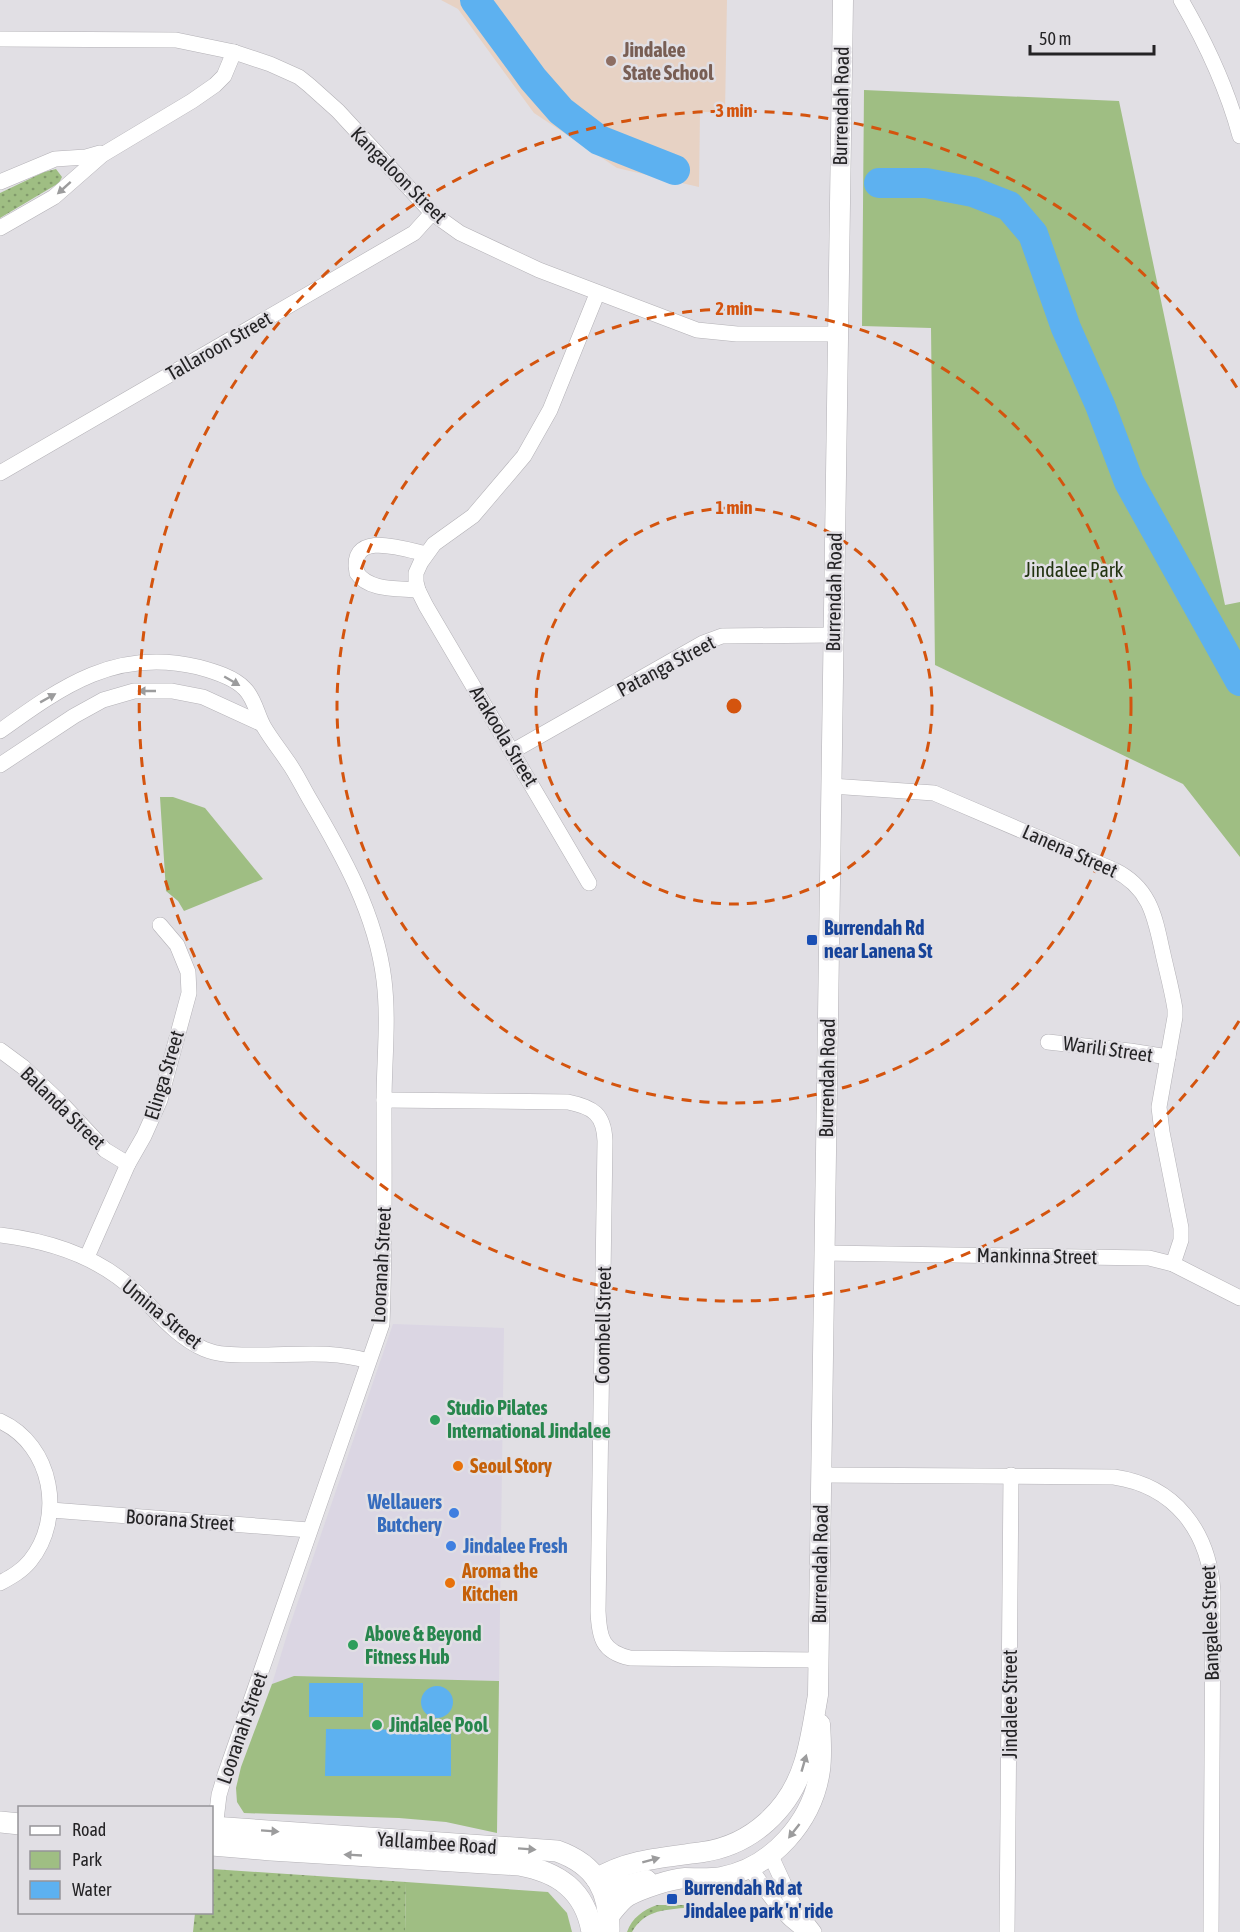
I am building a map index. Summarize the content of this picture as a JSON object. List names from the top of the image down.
{
  "streets": {
    "main road": ["Yallambee Road"],
    "street": [
      "Burrendah Road",
      "Kangaloon Street",
      "Tallaroon Street",
      "Patanga Street",
      "Arakoola Street",
      "Lanena Street",
      "Warili Street",
      "Elinga Street",
      "Balanda Street",
      "Mankinna Street",
      "Looranah Street",
      "Umina Street",
      "Coombell Street",
      "Boorana Street",
      "Bangalee Street",
      "Jindalee Street"
    ]
  },
  "crossings": [
    ["Burrendah Road", "Kangaloon Street"],
    ["Burrendah Road", "Patanga Street"],
    ["Burrendah Road", "Lanena Street"],
    ["Burrendah Road", "Mankinna Street"],
    ["Burrendah Road", "Coombell Street"],
    ["Burrendah Road", "Bangalee Street"],
    ["Burrendah Road", "Yallambee Road"],
    ["Kangaloon Street", "Tallaroon Street"],
    ["Patanga Street", "Arakoola Street"],
    ["Lanena Street", "Warili Street"],
    ["Lanena Street", "Mankinna Street"],
    ["Elinga Street", "Balanda Street"],
    ["Elinga Street", "Umina Street"],
    ["Looranah Street", "Umina Street"],
    ["Looranah Street", "Coombell Street"],
    ["Looranah Street", "Boorana Street"],
    ["Looranah Street", "Yallambee Road"],
    ["Bangalee Street", "Jindalee Street"]
  ],
  "parks": ["Jindalee Park"],
  "places": {
    "other": [
      "Jindalee State School",
      "Studio Pilates International Jindalee",
      "Seoul Story",
      "Wellauers Butchery",
      "Jindalee Fresh",
      "Aroma the Kitchen",
      "Above & Beyond Fitness Hub",
      "Jindalee Pool"
    ],
    "transit": ["Burrendah Rd near Lanena St", "Burrendah Rd at Jindalee park 'n' ride"]
  },
  "legend": ["Road", "Park", "Water"],
  "scale_bar": "50 m",
  "rings": ["3 min", "2 min", "1 min"]
}
